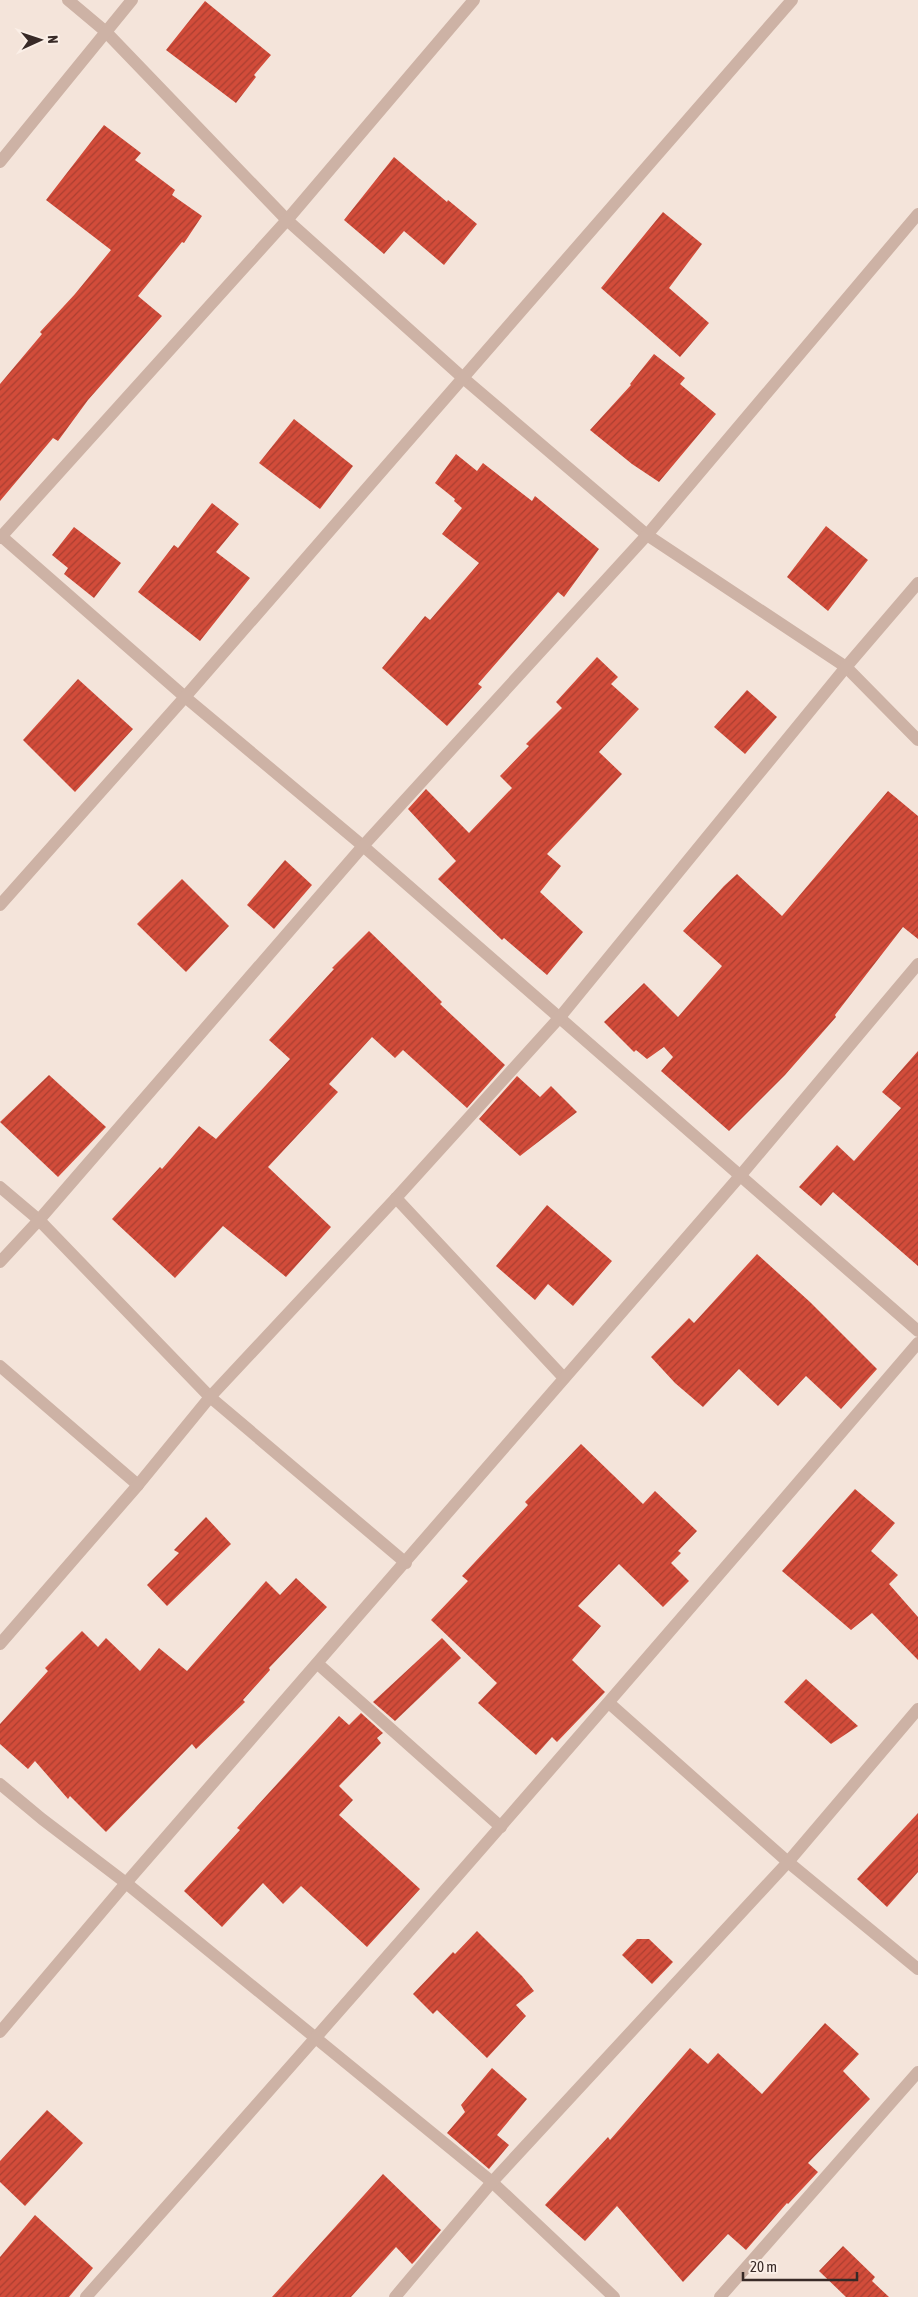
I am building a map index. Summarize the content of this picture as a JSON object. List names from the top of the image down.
{
  "scale_bar": "20 m",
  "north": "right"
}
